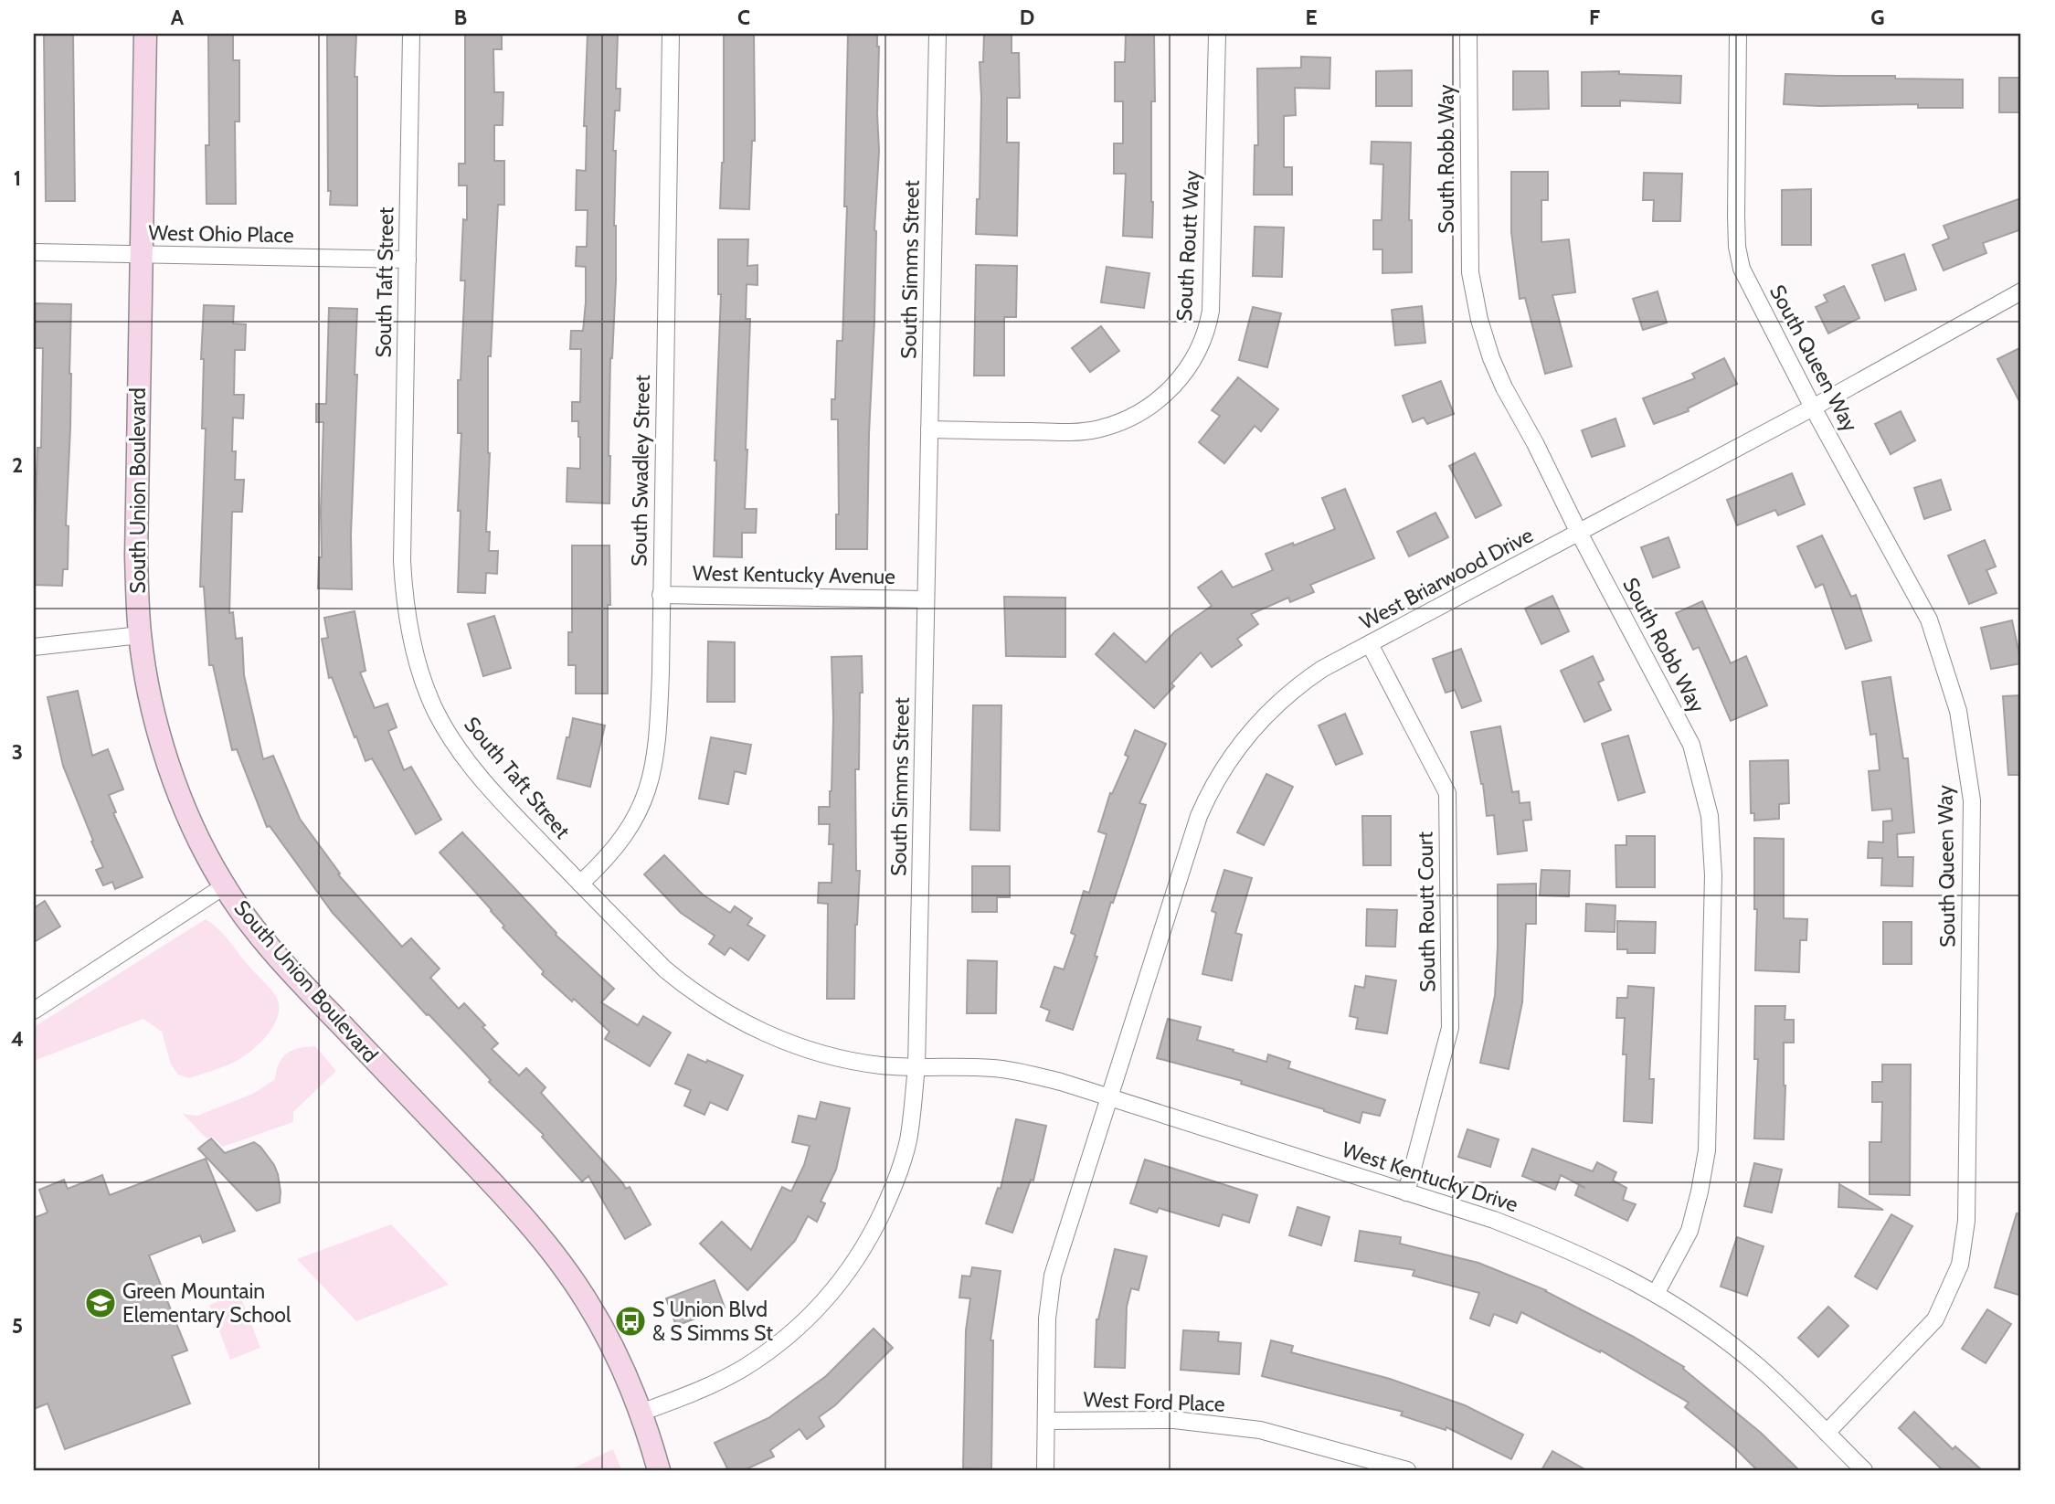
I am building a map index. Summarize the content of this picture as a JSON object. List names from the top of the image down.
{
  "streets": {
    "main road": ["South Union Boulevard"],
    "street": [
      "South Robb Way",
      "West Ohio Place",
      "South Routt Way",
      "South Simms Street",
      "South Taft Street",
      "South Queen Way",
      "South Swadley Street",
      "West Kentucky Avenue",
      "West Briarwood Drive",
      "South Routt Court",
      "West Kentucky Drive",
      "West Ford Place"
    ]
  },
  "crossings": [
    ["South Robb Way", "West Briarwood Drive"],
    ["South Robb Way", "West Kentucky Drive"],
    ["West Ohio Place", "South Taft Street"],
    ["West Ohio Place", "South Union Boulevard"],
    ["South Routt Way", "South Simms Street"],
    ["South Simms Street", "South Taft Street"],
    ["South Simms Street", "South Union Boulevard"],
    ["South Simms Street", "West Kentucky Avenue"],
    ["South Simms Street", "West Kentucky Drive"],
    ["South Taft Street", "South Swadley Street"],
    ["South Taft Street", "West Kentucky Drive"],
    ["South Queen Way", "West Briarwood Drive"],
    ["South Queen Way", "West Kentucky Drive"],
    ["South Swadley Street", "West Kentucky Avenue"],
    ["West Briarwood Drive", "South Routt Court"],
    ["West Briarwood Drive", "West Kentucky Drive"],
    ["West Briarwood Drive", "West Ford Place"],
    ["South Routt Court", "West Kentucky Drive"]
  ],
  "places": {
    "school or university": ["Green Mountain Elementary School"],
    "bus stop": ["S Union Blvd & S Simms St"]
  },
  "grid": {
    "columns": [
      "A",
      "B",
      "C",
      "D",
      "E",
      "F",
      "G"
    ],
    "rows": [
      "1",
      "2",
      "3",
      "4",
      "5"
    ]
  }
}
